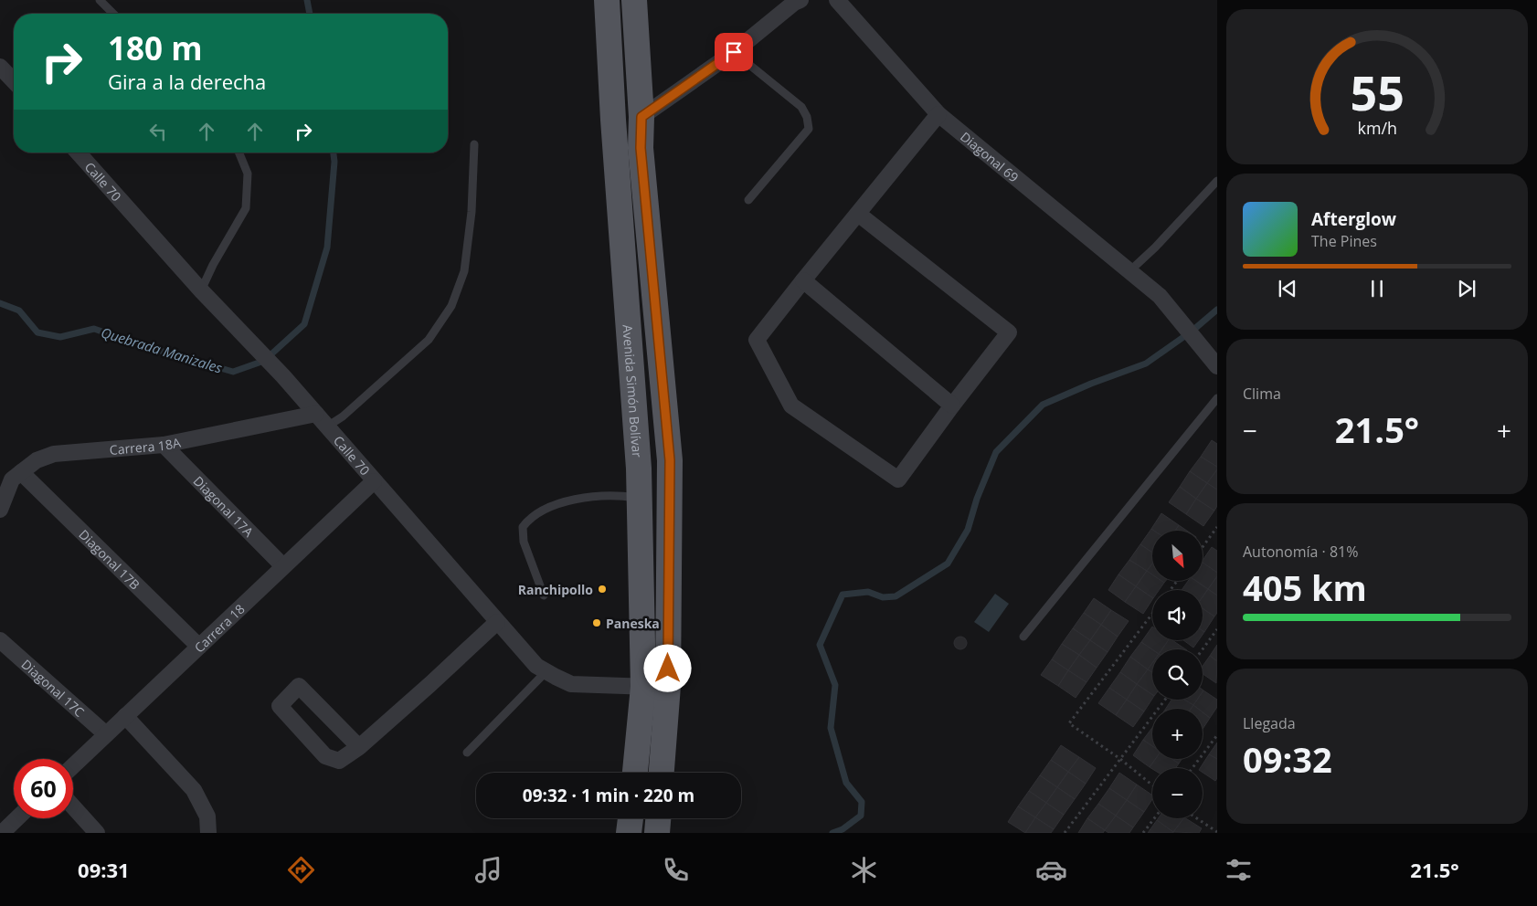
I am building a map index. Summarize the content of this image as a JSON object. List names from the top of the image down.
{
  "streets": {
    "main road": ["Avenida Simón Bolívar"],
    "street": [
      "Diagonal 69",
      "Calle 70",
      "Carrera 18A",
      "Diagonal 17A",
      "Diagonal 17B",
      "Carrera 18",
      "Diagonal 17C"
    ]
  },
  "crossings": [
    ["Calle 70", "Avenida Simón Bolívar"],
    ["Calle 70", "Carrera 18A"],
    ["Calle 70", "Carrera 18"],
    ["Carrera 18A", "Diagonal 17A"],
    ["Carrera 18A", "Diagonal 17B"],
    ["Diagonal 17A", "Carrera 18"],
    ["Diagonal 17B", "Carrera 18"],
    ["Carrera 18", "Diagonal 17C"]
  ],
  "water": ["Quebrada Manizales"],
  "places": ["Ranchipollo", "Paneska"],
  "north": "bottom right",
  "page": {
    "turn": ["180 m", "Gira a la derecha"],
    "song": ["Afterglow", "The Pines"],
    "tile": [
      "Clima",
      ["Autonomía · 81%", "405 km"],
      ["Llegada", "09:32"]
    ],
    "heat": ["−", "21.5°", "+"],
    "map_buttons": ["+", "−"],
    "limit": "60",
    "trip": "09:32 · 1 min · 220 m",
    "tabs": ["09:31", "21.5°"],
    "gauge": ["55", "km/h"]
  }
}
